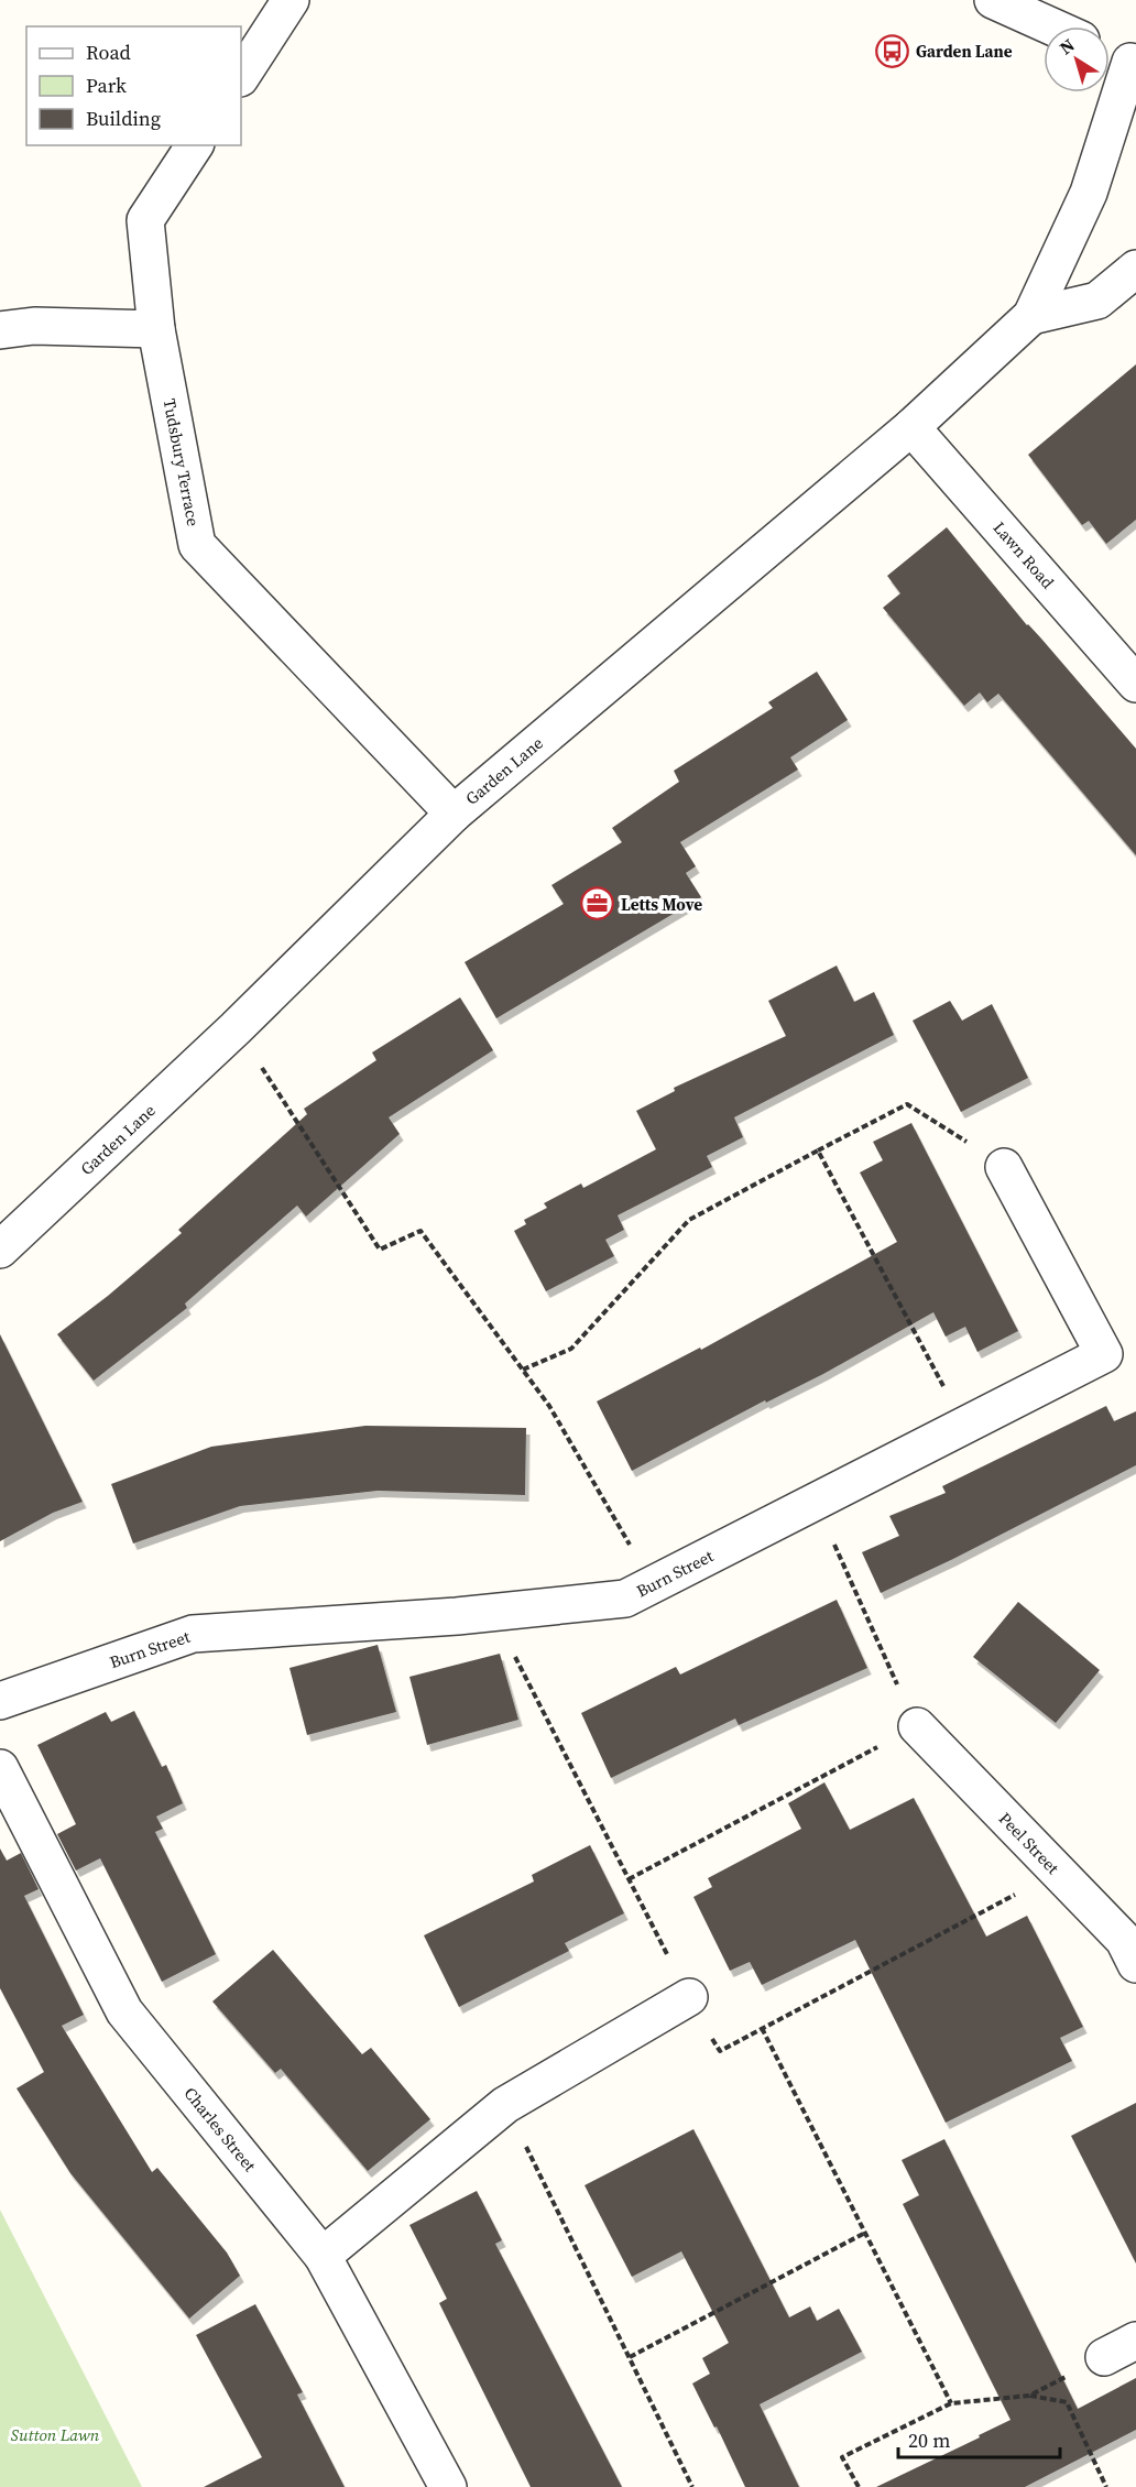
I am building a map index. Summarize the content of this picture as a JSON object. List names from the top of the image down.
{
  "streets": {
    "street": [
      "Tudsbury Terrace",
      "Lawn Road",
      "Garden Lane",
      "Burn Street",
      "Peel Street",
      "Charles Street"
    ]
  },
  "crossings": [
    ["Tudsbury Terrace", "Garden Lane"],
    ["Lawn Road", "Garden Lane"]
  ],
  "parks": ["Sutton Lawn"],
  "places": {
    "bus stop": ["Garden Lane"],
    "office": ["Letts Move"]
  },
  "legend": ["Road", "Park", "Building"],
  "scale_bar": "20 m",
  "north": "top left"
}
